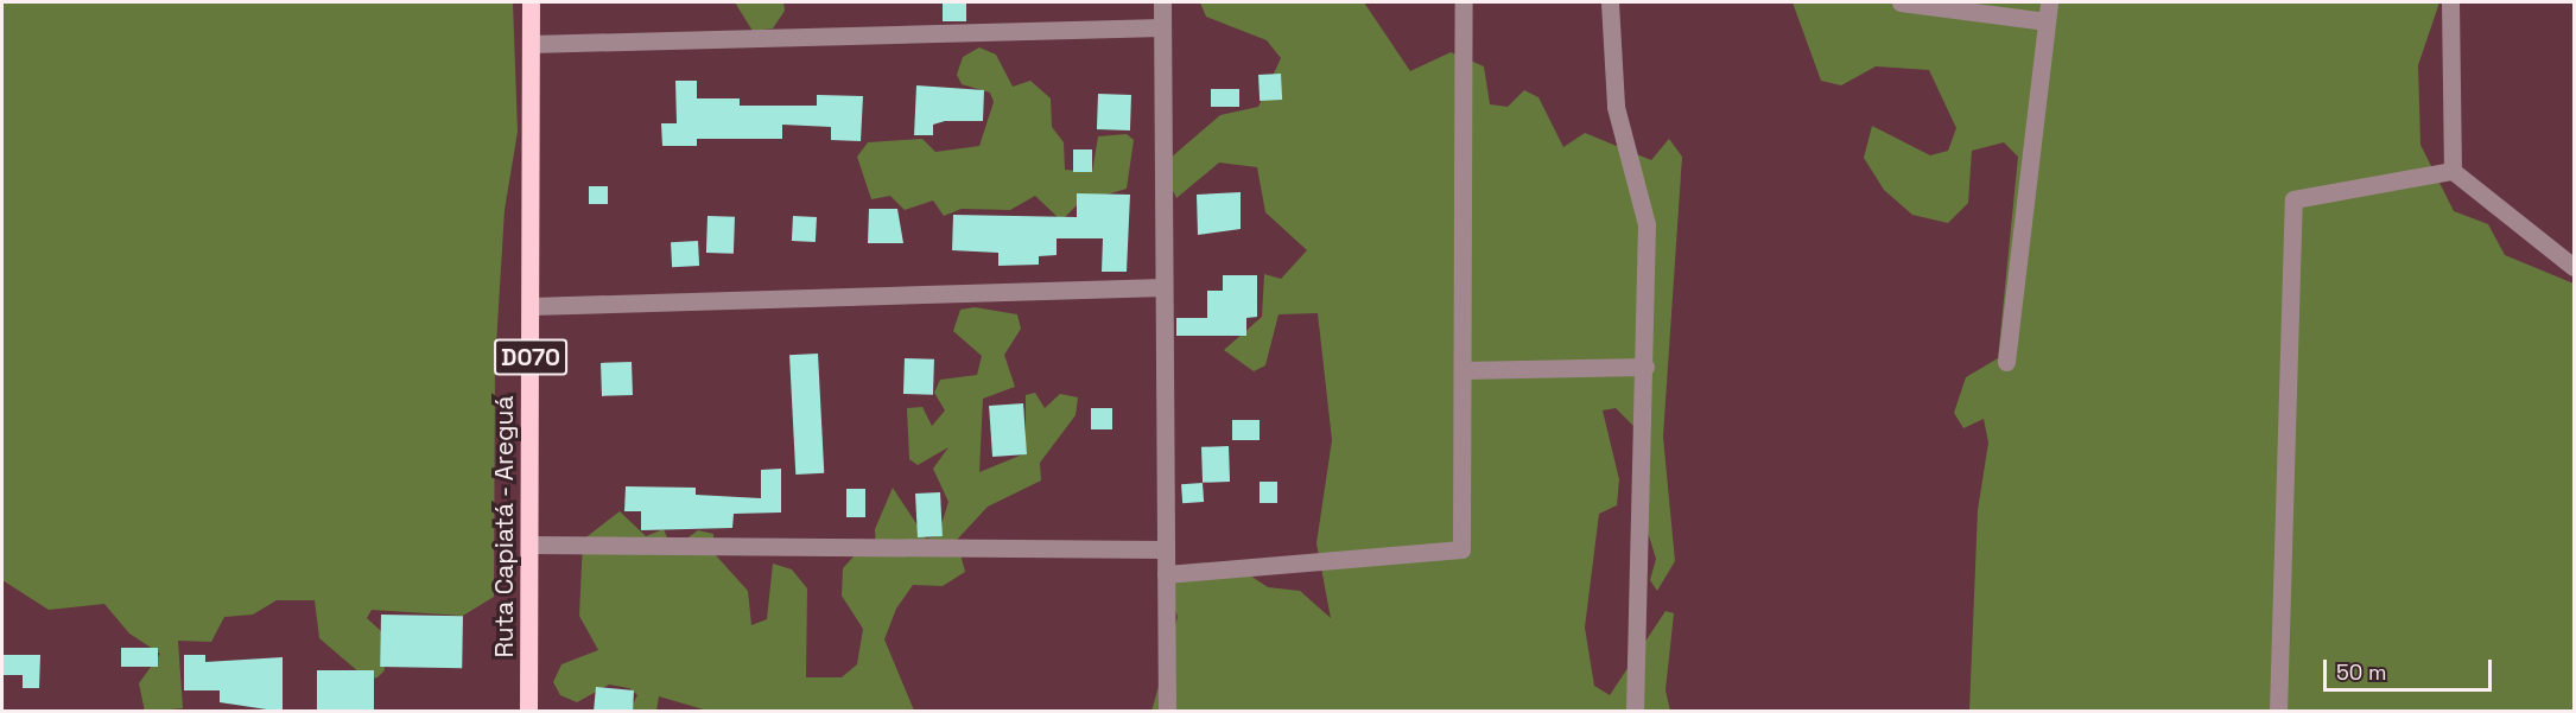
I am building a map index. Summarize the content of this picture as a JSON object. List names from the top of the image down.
{
  "streets": {
    "main road": ["D070", "Ruta Capiatá - Areguá"]
  },
  "scale_bar": "50 m"
}
